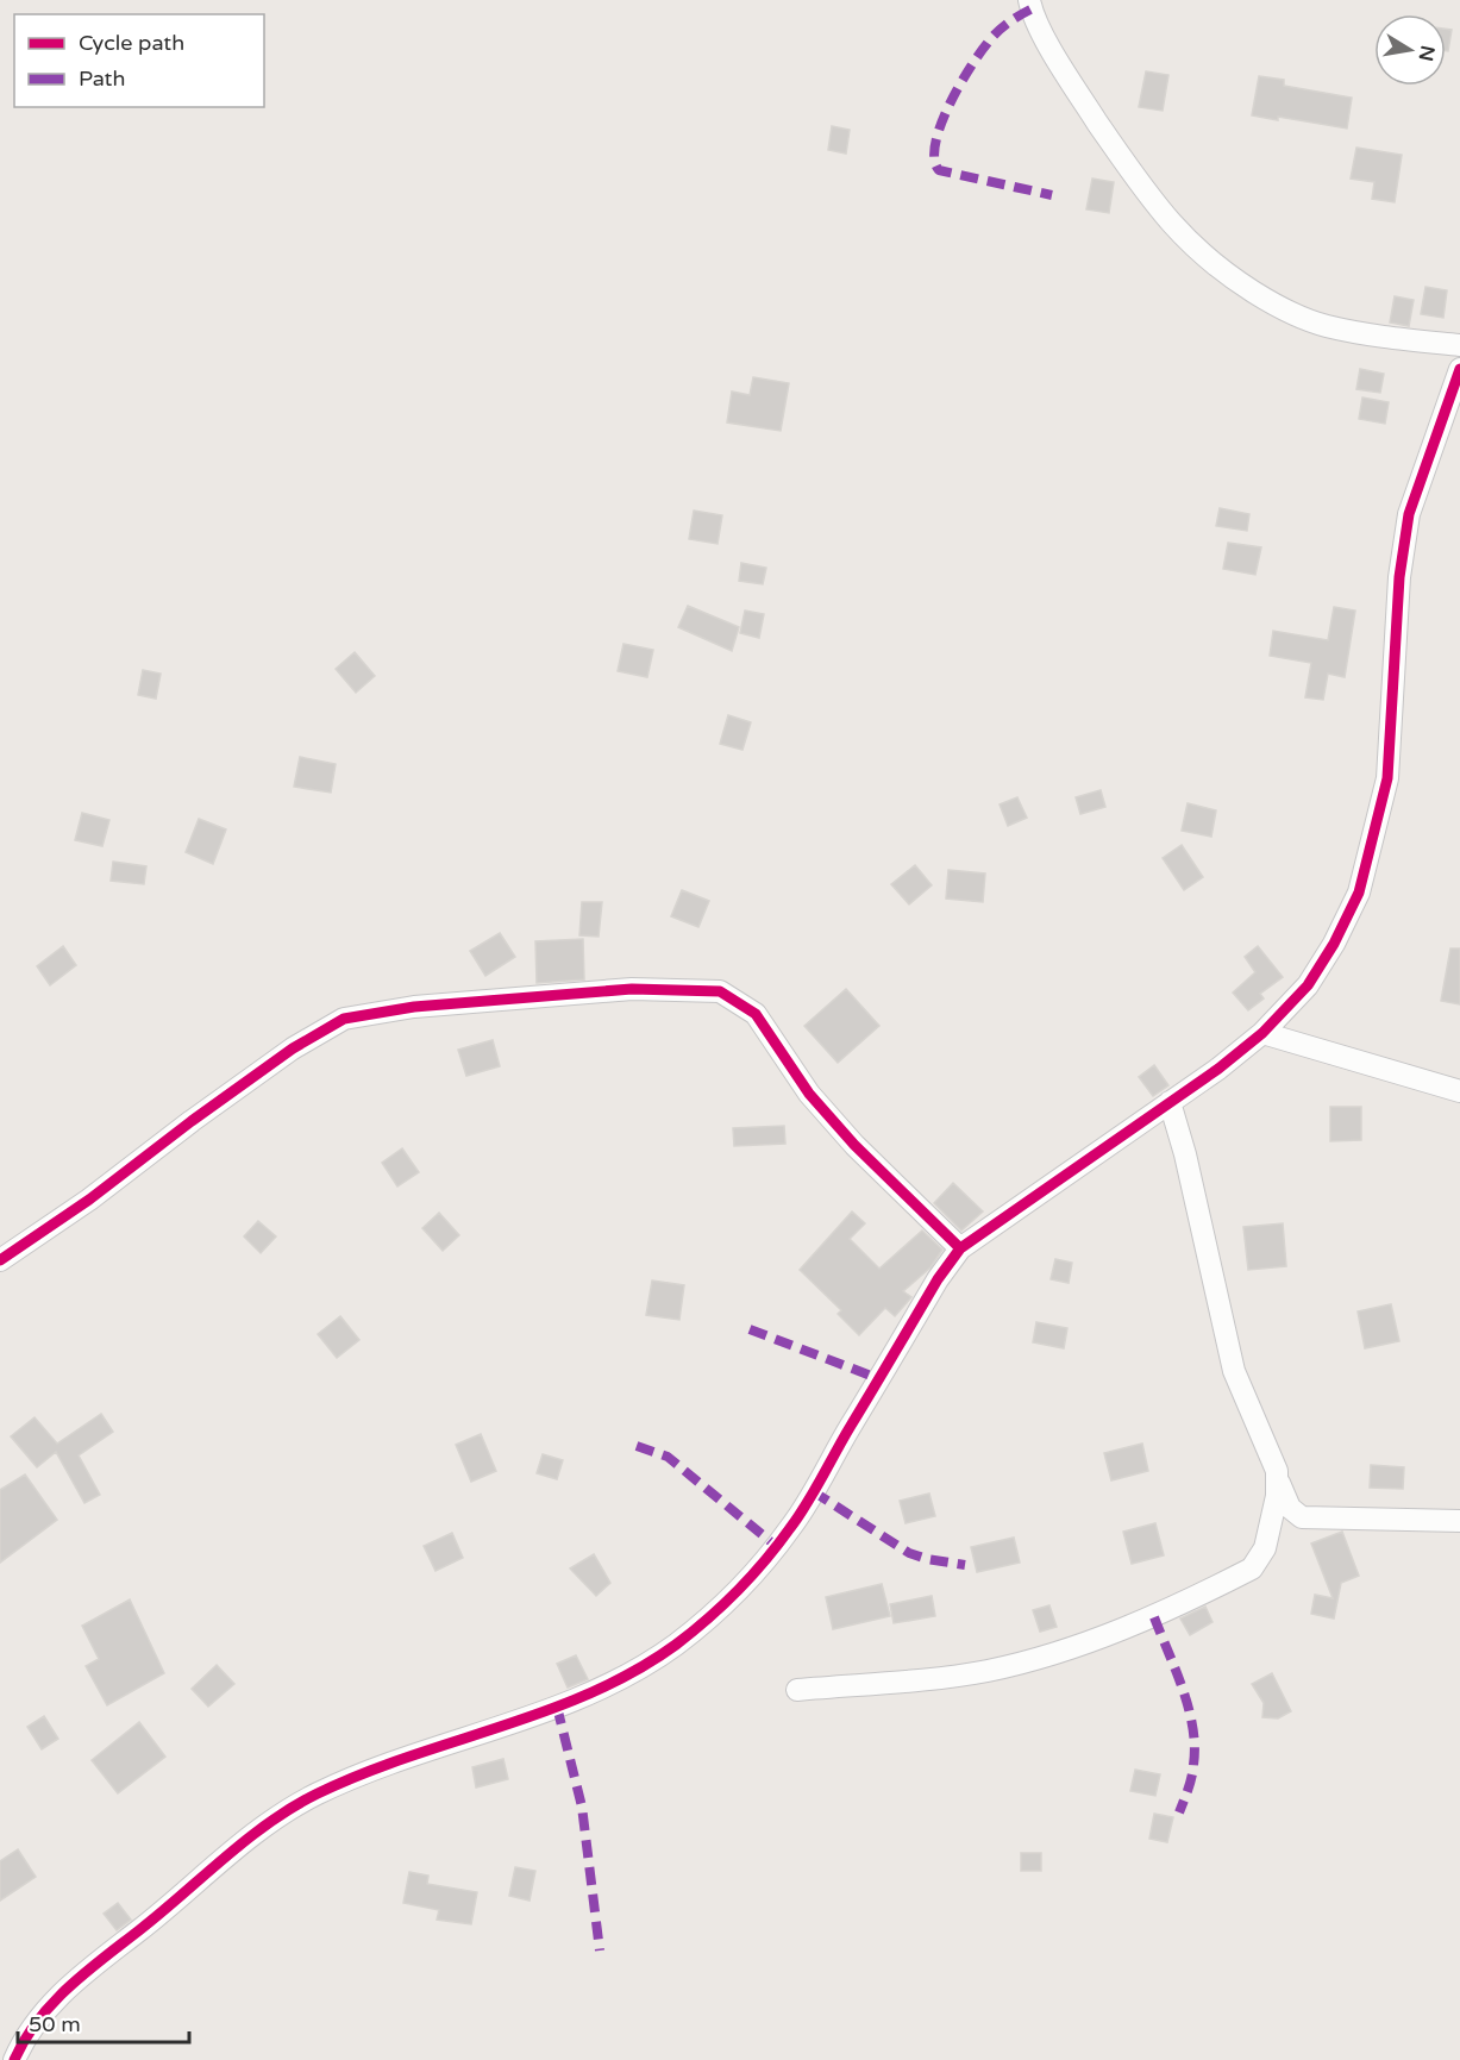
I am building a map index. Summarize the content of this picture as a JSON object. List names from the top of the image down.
{
  "legend": ["Cycle path", "Path"],
  "scale_bar": "50 m",
  "north": "right"
}
